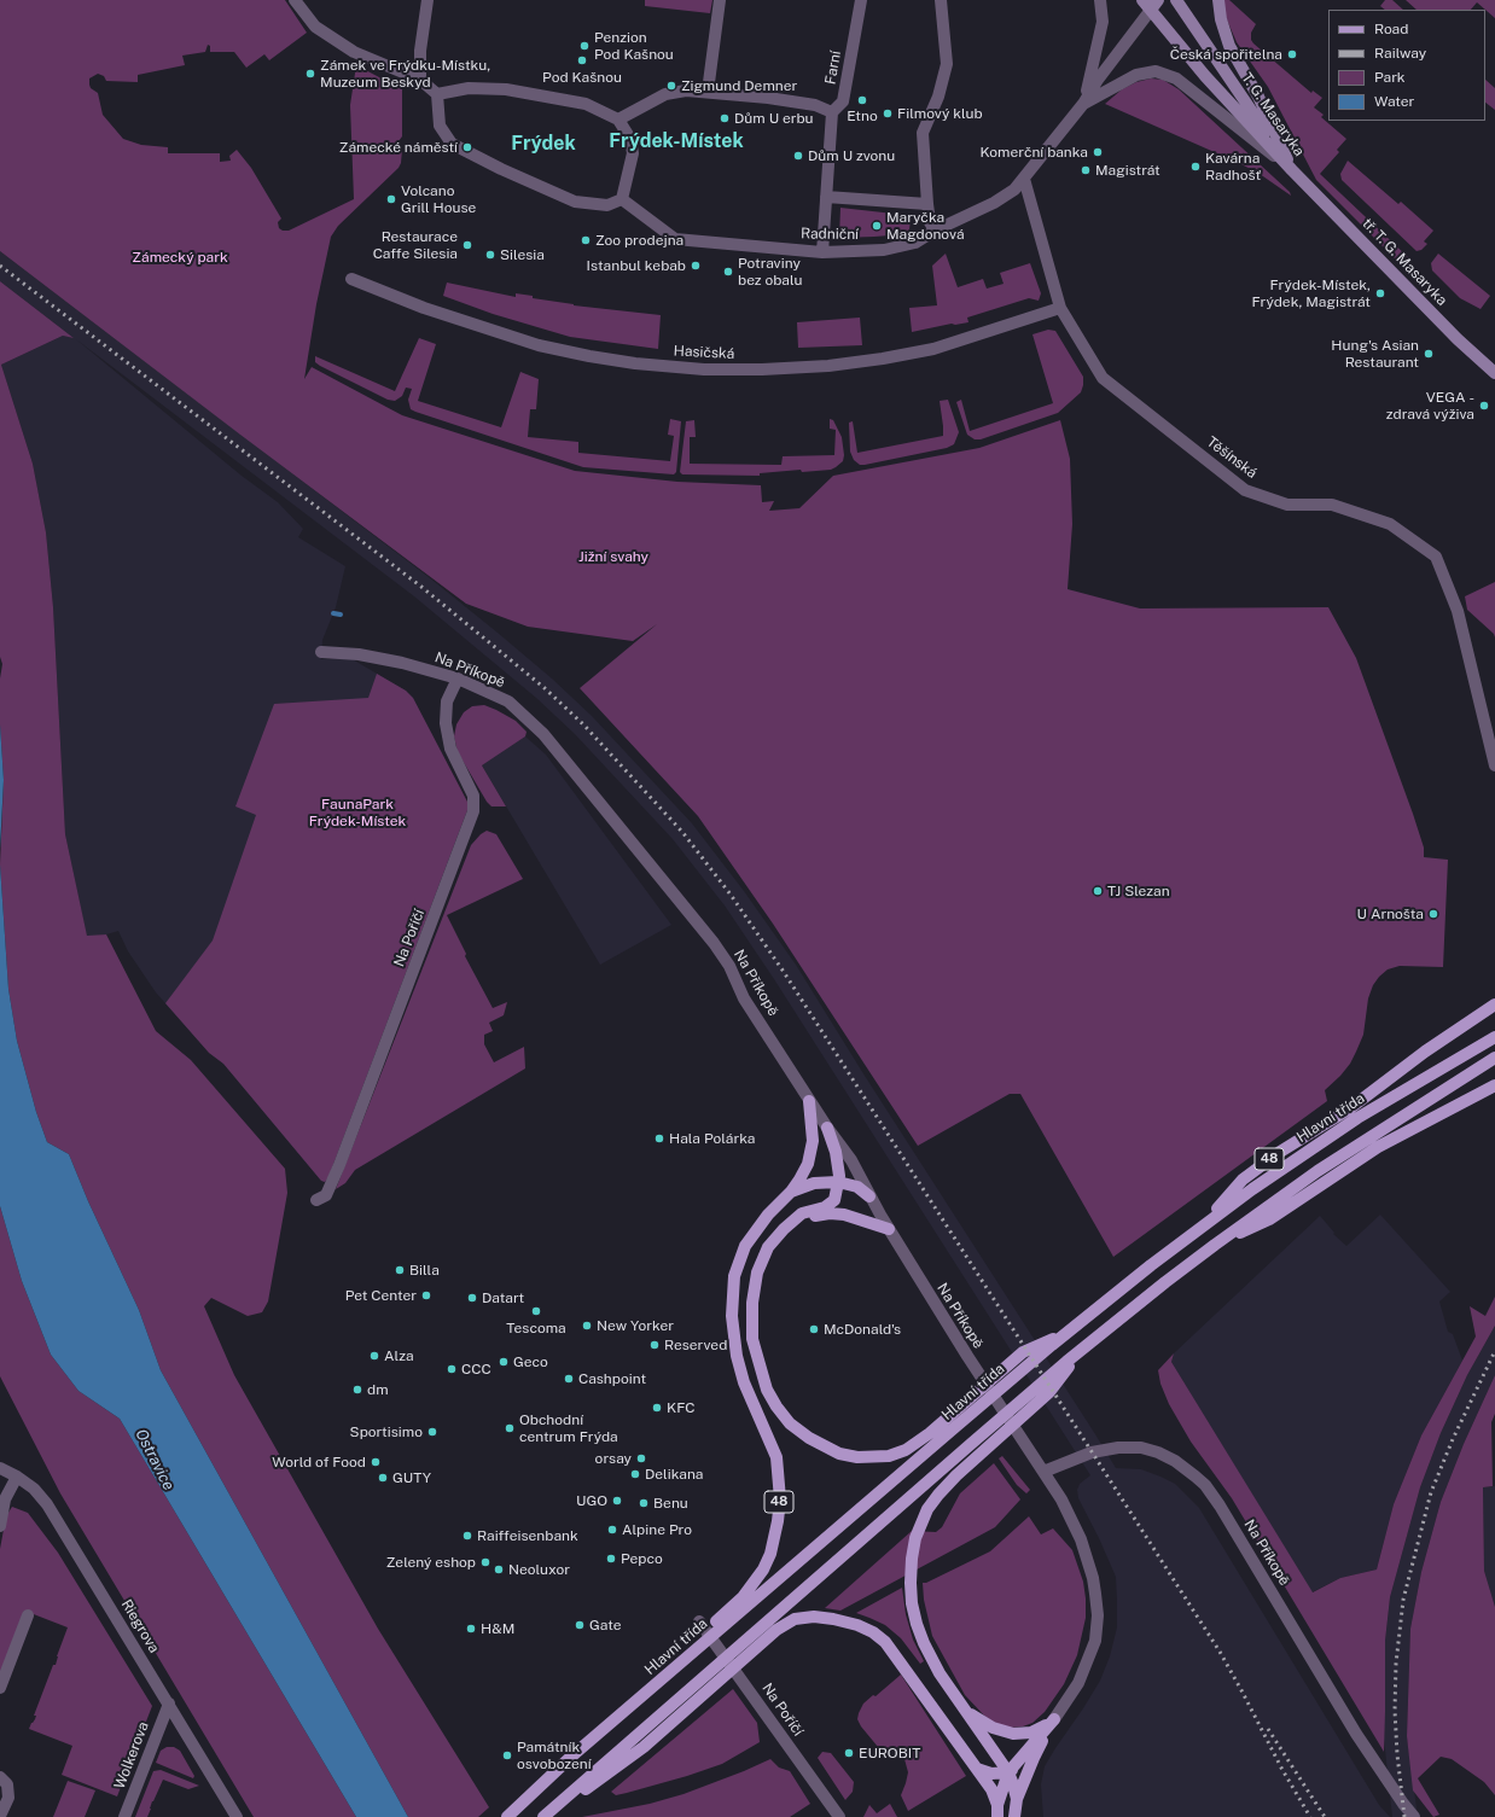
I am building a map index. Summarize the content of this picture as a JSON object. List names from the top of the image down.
{
  "streets": {
    "main road": ["Hlavní třída", "48"],
    "street": [
      "Farní",
      "T. G. Masaryka",
      "Radniční",
      "tř. T. G. Masaryka",
      "Hasičská",
      "Těšínská",
      "Na Příkopě",
      "Na Poříčí",
      "Riegrova",
      "Wolkerova"
    ]
  },
  "crossings": [
    ["Farní", "Radniční"],
    ["T. G. Masaryka", "Radniční"],
    ["T. G. Masaryka", "tř. T. G. Masaryka"],
    ["Radniční", "Těšínská"],
    ["Hasičská", "Těšínská"],
    ["Na Příkopě", "Na Poříčí"],
    ["Na Příkopě", "48"],
    ["Hlavní třída", "48"],
    ["Riegrova", "Wolkerova"]
  ],
  "districts": ["Frýdek-Místek", "Frýdek"],
  "water": ["Ostravice"],
  "parks": ["Zámecký park", "Jižní svahy", "FaunaPark Frýdek-Místek"],
  "places": [
    "Penzion Pod Kašnou",
    "Česká spořitelna",
    "Pod Kašnou",
    "Zámek ve Frýdku-Místku, Muzeum Beskyd",
    "Zigmund Demner",
    "Etno",
    "Filmový klub",
    "Dům U erbu",
    "Zámecké náměstí",
    "Komerční banka",
    "Dům U zvonu",
    "Kavárna Radhošť",
    "Magistrát",
    "Volcano Grill House",
    "Maryčka Magdonová",
    "Zoo prodejna",
    "Restaurace Caffe Silesia",
    "Silesia",
    "Istanbul kebab",
    "Potraviny bez obalu",
    "Frýdek-Místek, Frýdek, Magistrát",
    "Hung's Asian Restaurant",
    "VEGA - zdravá výživa",
    "TJ Slezan",
    "U Arnošta",
    "Hala Polárka",
    "Billa",
    "Pet Center",
    "Datart",
    "Tescoma",
    "New Yorker",
    "McDonald's",
    "Reserved",
    "Alza",
    "Geco",
    "CCC",
    "Cashpoint",
    "dm",
    "KFC",
    "Obchodní centrum Frýda",
    "Sportisimo",
    "orsay",
    "World of Food",
    "Delikana",
    "GUTY",
    "UGO",
    "Benu",
    "Alpine Pro",
    "Raiffeisenbank",
    "Pepco",
    "Zelený eshop",
    "Neoluxor",
    "Gate",
    "H&M",
    "EUROBIT",
    "Památník osvobození"
  ],
  "legend": [
    "Road",
    "Railway",
    "Park",
    "Water"
  ]
}
